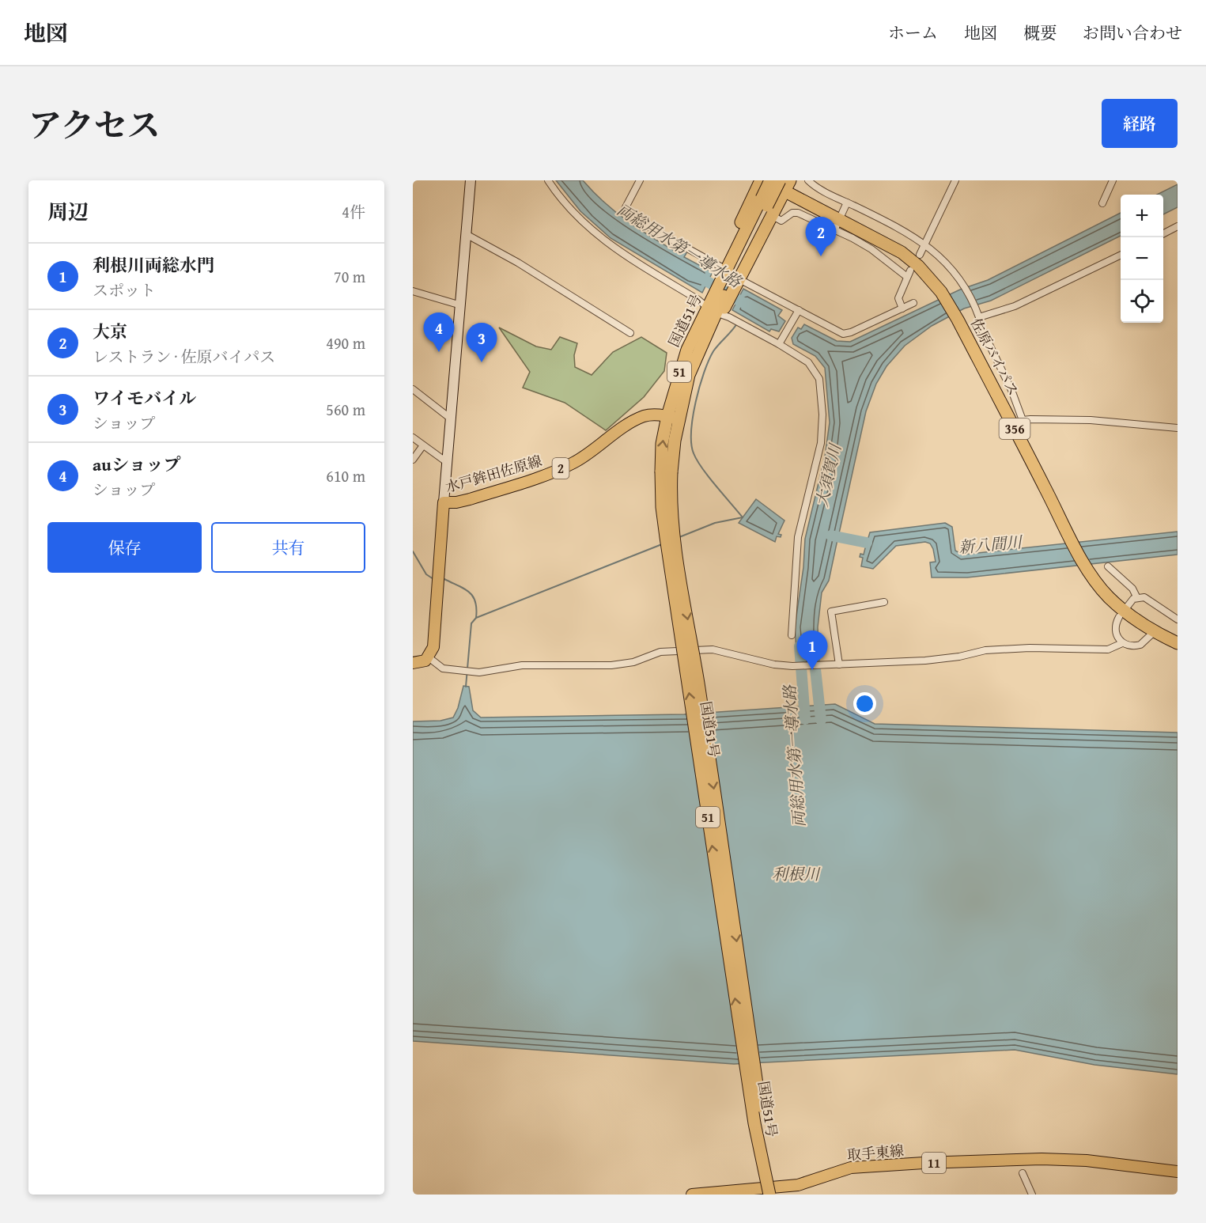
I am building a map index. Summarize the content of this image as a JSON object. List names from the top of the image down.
{
  "streets": {
    "highway": [
      "国道51号",
      "佐原バイパス",
      "51",
      "356"
    ],
    "main road": [
      "2",
      "水戸鉾田佐原線",
      "取手東線",
      "11"
    ]
  },
  "crossings": [
    ["国道51号", "水戸鉾田佐原線"],
    ["国道51号", "取手東線"]
  ],
  "water": [
    "両総用水第一導水路",
    "大須賀川",
    "新八間川",
    "利根川"
  ],
  "page": {
    "header": "地図",
    "nav": [
      "ホーム",
      "地図",
      "概要",
      "お問い合わせ"
    ],
    "title": "アクセス",
    "buttons": [
      "経路",
      ["保存", "共有"]
    ],
    "heading": ["周辺", "4件"],
    "map_buttons": ["+", "−"],
    "pins": [
      "2",
      "4",
      "3",
      "1"
    ],
    "list": [
      {
        "mark": "1",
        "name": "利根川両総水門",
        "note": "スポット",
        "value": "70 m"
      },
      {
        "mark": "2",
        "name": "大京",
        "note": "レストラン · 佐原バイパス",
        "value": "490 m"
      },
      {
        "mark": "3",
        "name": "ワイモバイル",
        "note": "ショップ",
        "value": "560 m"
      },
      {
        "mark": "4",
        "name": "auショップ",
        "note": "ショップ",
        "value": "610 m"
      }
    ]
  }
}
